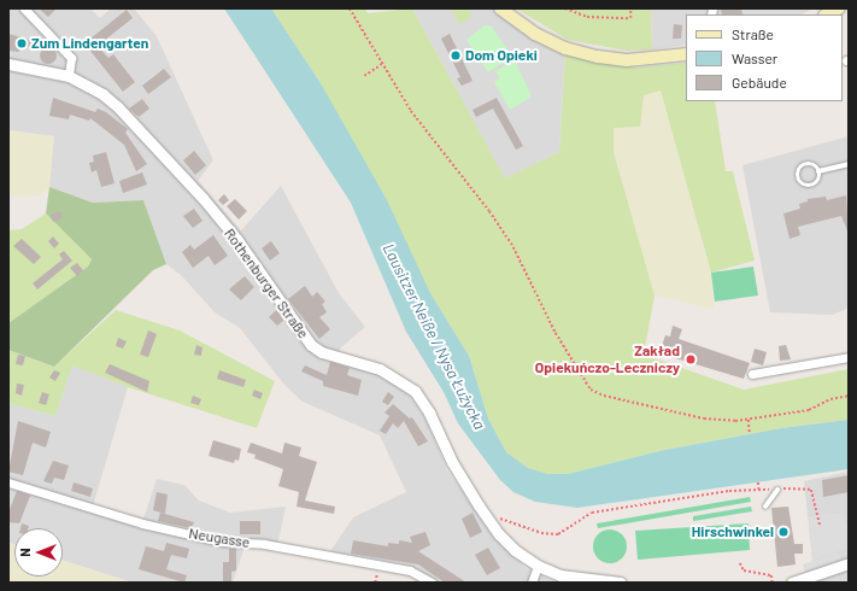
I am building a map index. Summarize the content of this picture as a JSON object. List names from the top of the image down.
{
  "streets": {
    "street": ["Rothenburger Straße", "Neugasse"]
  },
  "water": ["Lausitzer Neiße / Nysa Łużycka"],
  "places": [
    "Zum Lindengarten",
    "Dom Opieki",
    "Zakład Opiekuńczo-Leczniczy",
    "Hirschwinkel"
  ],
  "legend": ["Straße", "Wasser", "Gebäude"],
  "north": "left"
}
